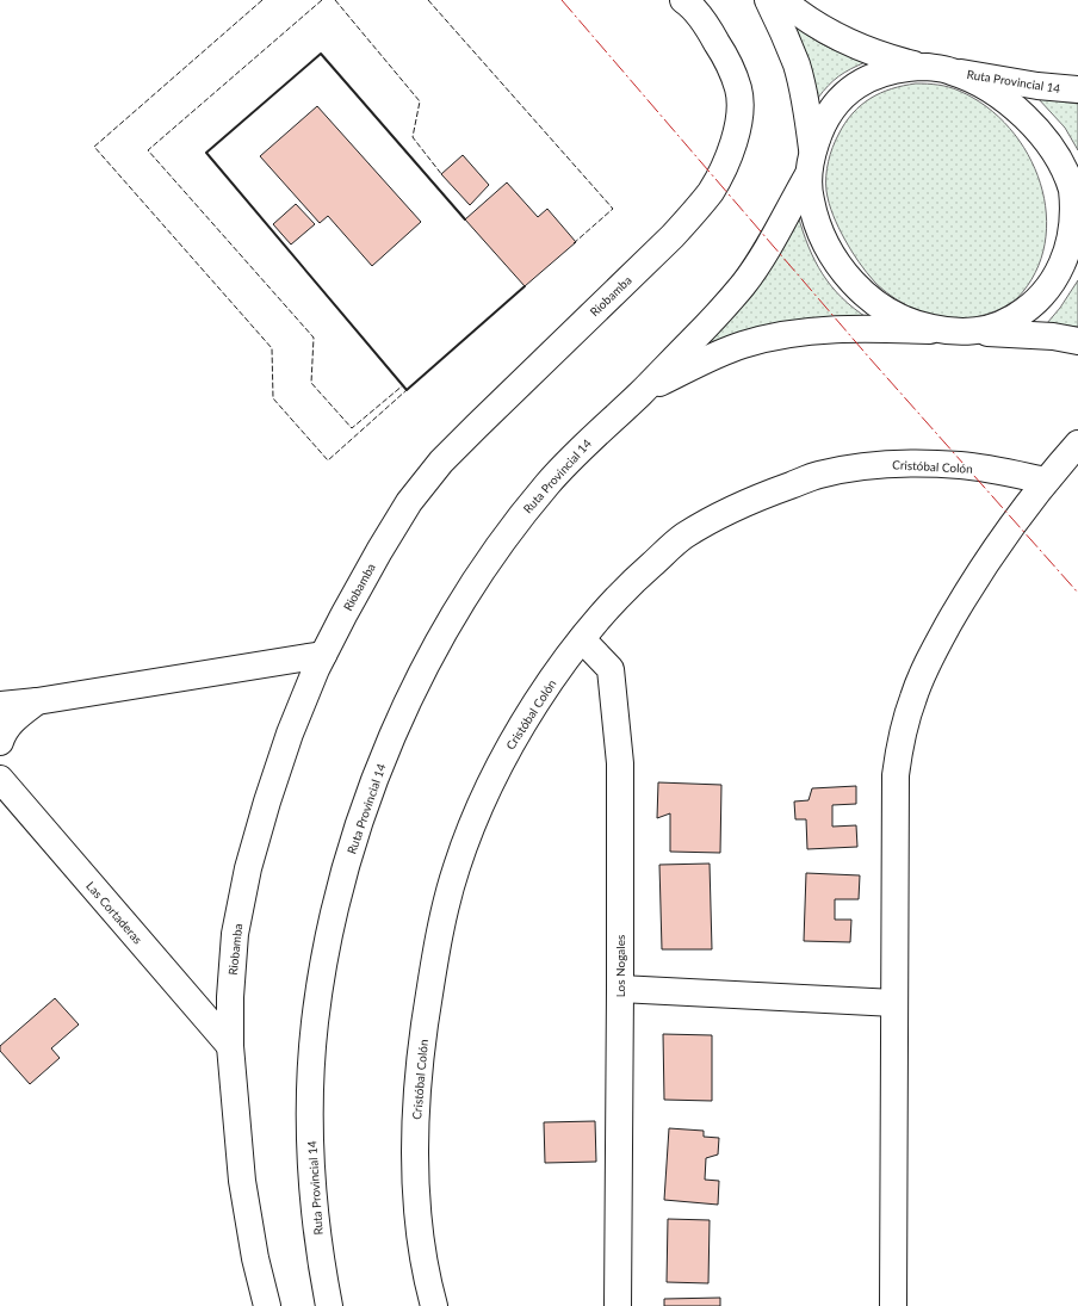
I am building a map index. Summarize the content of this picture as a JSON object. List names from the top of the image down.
{
  "streets": {
    "main road": [
      "Ruta Provincial 14",
      "Riobamba",
      "Cristóbal Colón",
      "Las Cortaderas",
      "Los Nogales"
    ]
  },
  "crossings": [
    ["Riobamba", "Las Cortaderas"],
    ["Cristóbal Colón", "Los Nogales"]
  ]
}
